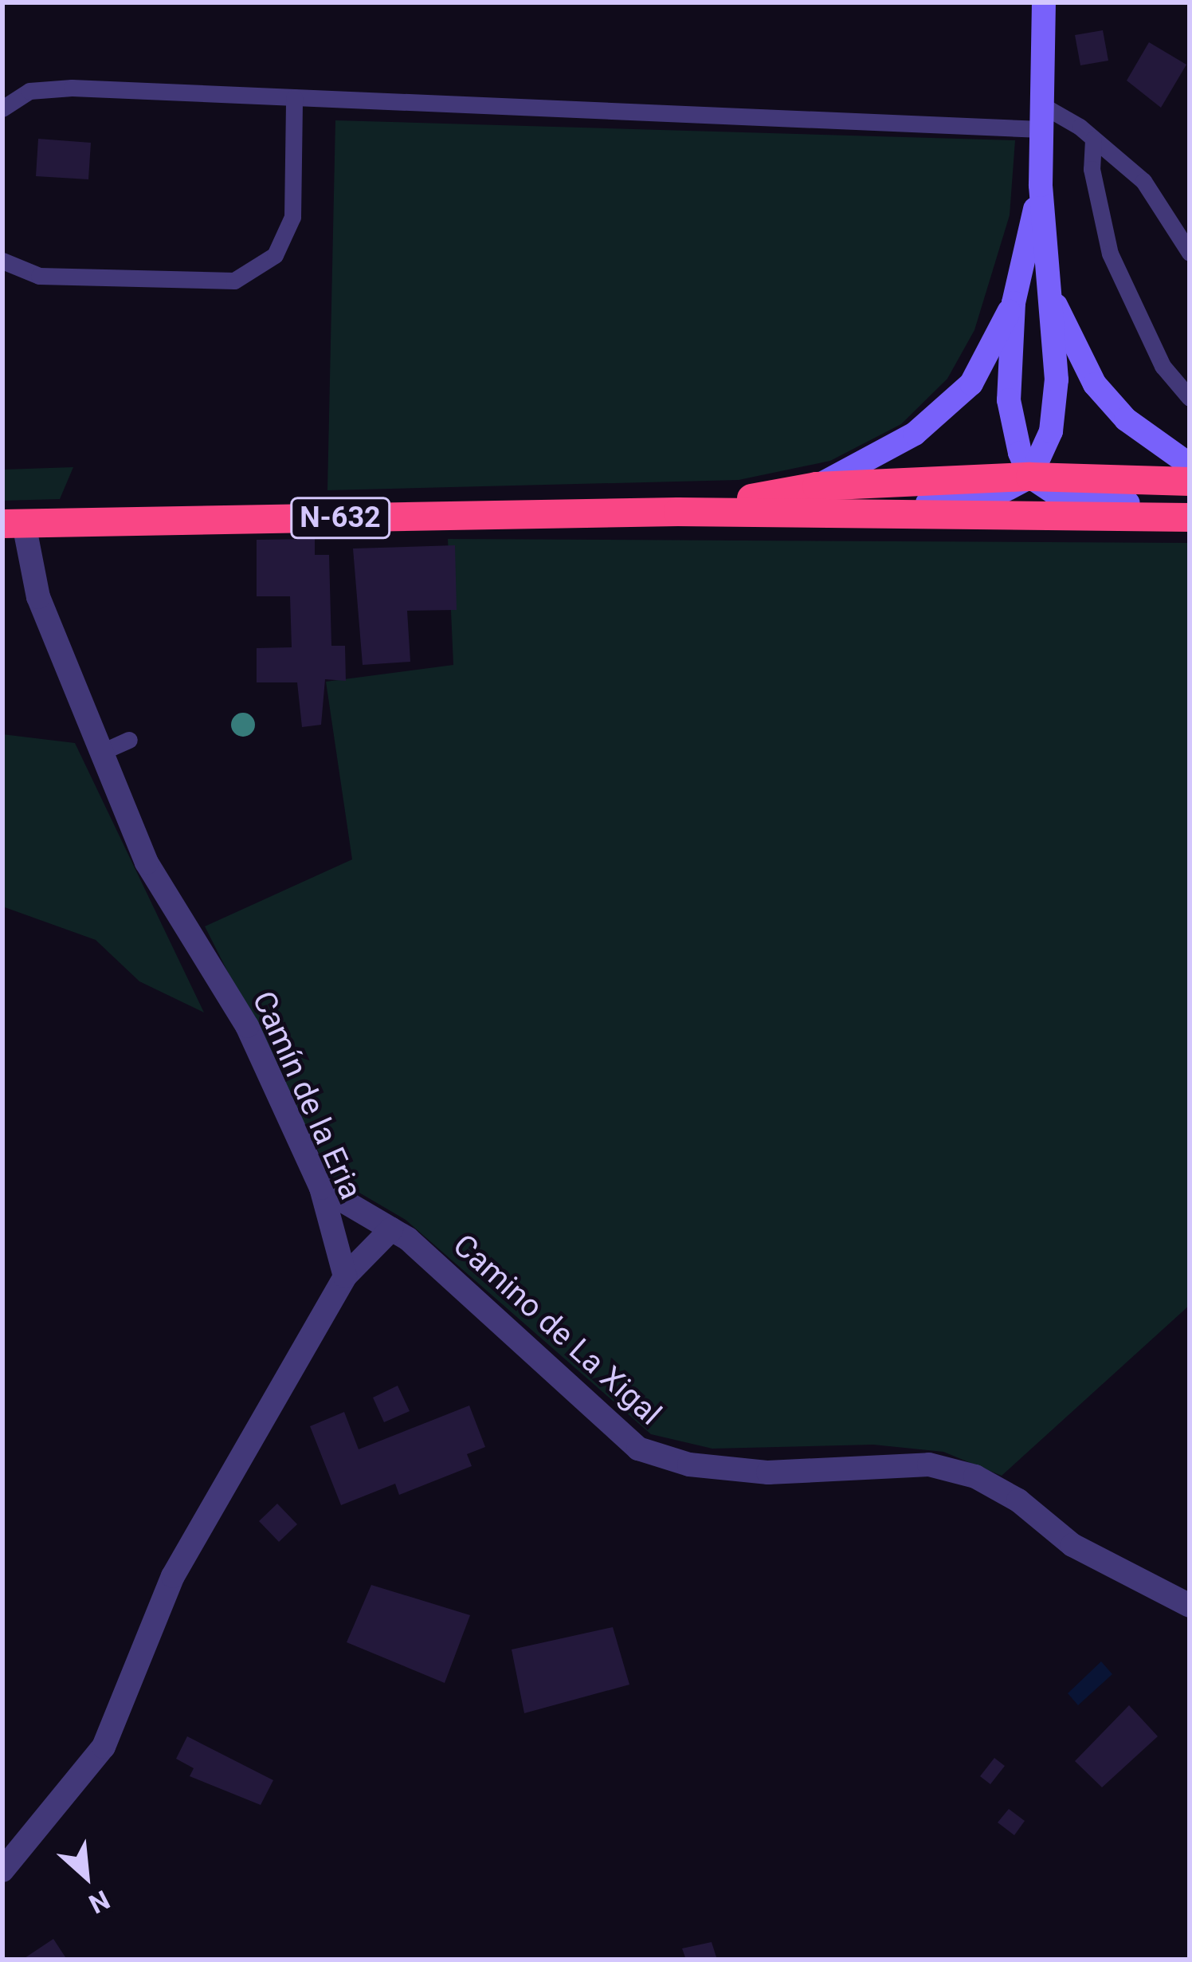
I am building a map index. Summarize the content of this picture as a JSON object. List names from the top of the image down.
{
  "streets": {
    "highway": ["N-632"],
    "street": ["Camín de la Eria", "Camino de La Xigal"]
  },
  "crossings": [
    ["N-632", "Camín de la Eria"],
    ["Camín de la Eria", "Camino de La Xigal"]
  ],
  "north": "bottom right"
}
